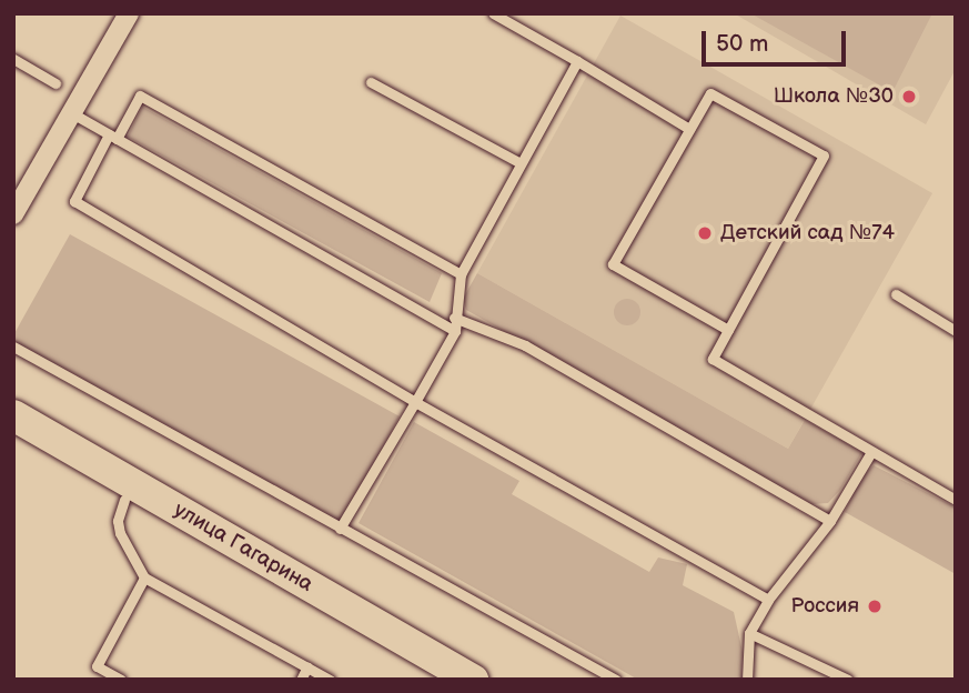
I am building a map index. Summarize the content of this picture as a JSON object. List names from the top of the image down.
{
  "streets": {
    "main road": ["улица Гагарина"]
  },
  "places": ["Школа №30", "Детский сад №74", "Россия"],
  "scale_bar": "50 m"
}
